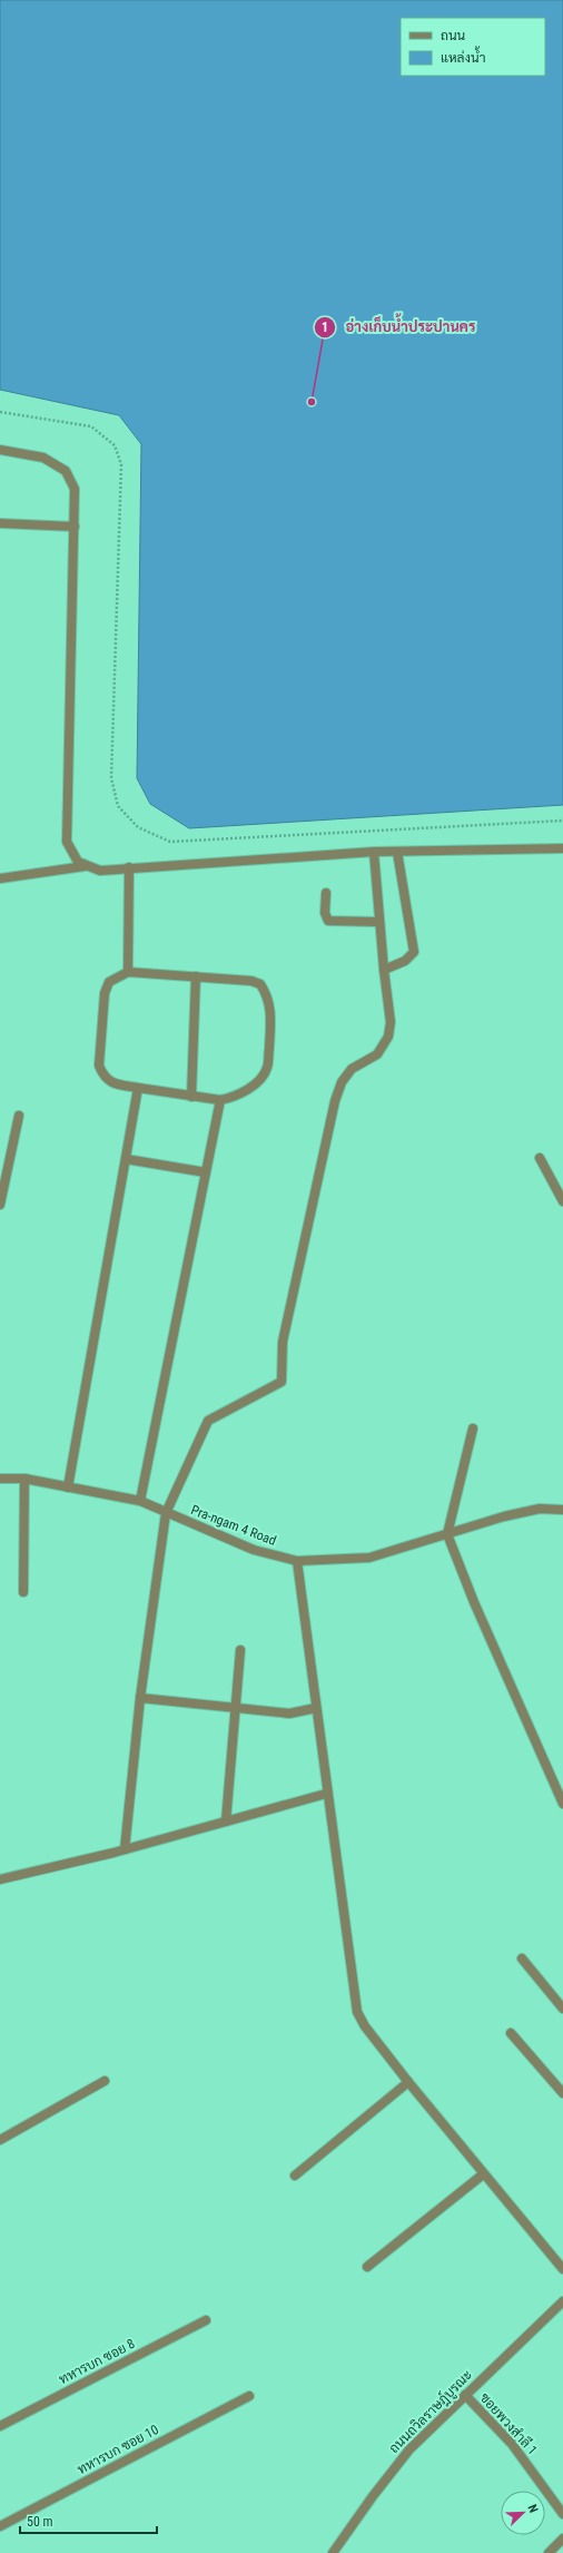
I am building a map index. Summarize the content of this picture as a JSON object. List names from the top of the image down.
{
  "streets": {
    "street": [
      "Pra-ngam 4 Road",
      "ทหารบก ซอย 8",
      "ถนนถวิลราษฎ์บูรณะ",
      "ซอยพวงสำลี 1",
      "ทหารบก ซอย 10"
    ]
  },
  "crossings": [
    ["ถนนถวิลราษฎ์บูรณะ", "ซอยพวงสำลี 1"]
  ],
  "places": ["อ่างเก็บน้ำประปานคร"],
  "legend": ["ถนน", "แหล่งน้ำ"],
  "scale_bar": "50 m",
  "north": "top right"
}
